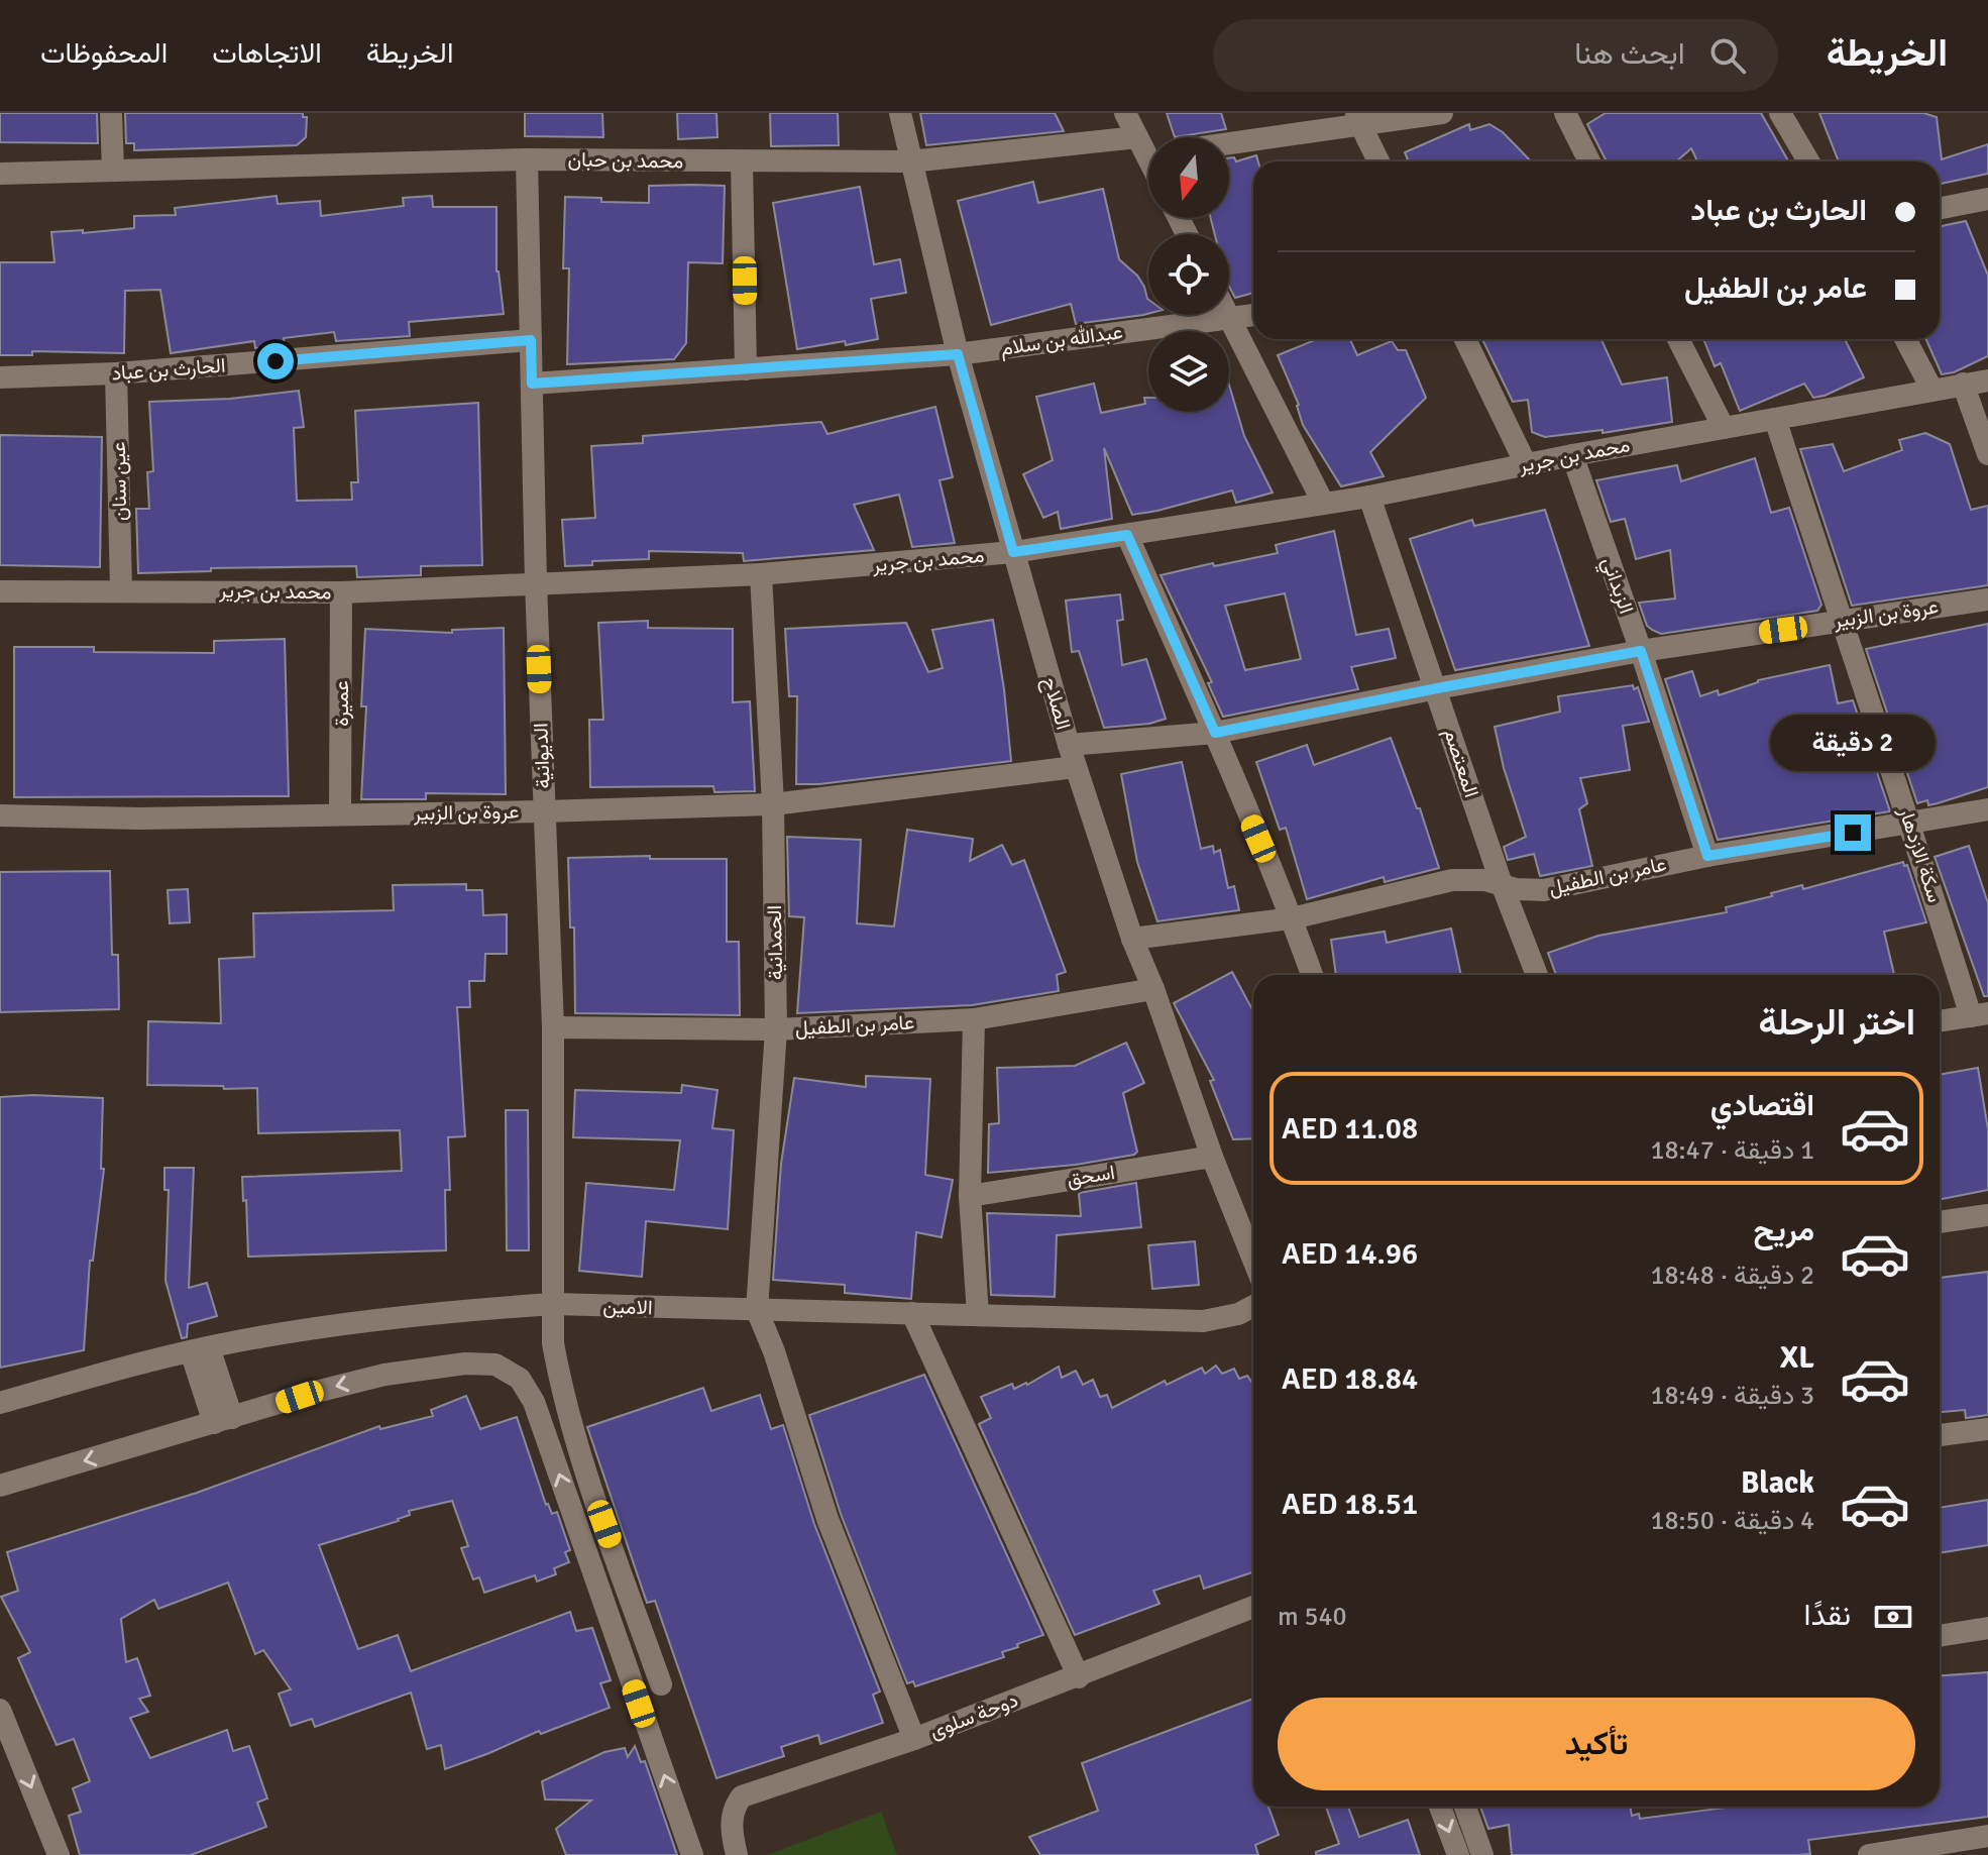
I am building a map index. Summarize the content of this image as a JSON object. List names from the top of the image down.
{
  "streets": {
    "street": [
      "محمد بن حبان",
      "عبدالله بن سلام",
      "الحارث بن عباد",
      "محمد بن جرير",
      "عين سنان",
      "الزبداني",
      "عروة بن الزبير",
      "عميرة",
      "الصلاح",
      "الديوانية",
      "المعتصم",
      "سكة الازدهار",
      "عامر بن الطفيل",
      "الحمدانية",
      "اسحق",
      "الامين",
      "دوحة سلوى"
    ]
  },
  "crossings": [
    ["محمد بن حبان", "الصلاح"],
    ["محمد بن حبان", "الديوانية"],
    ["عبدالله بن سلام", "الصلاح"],
    ["الحارث بن عباد", "عين سنان"],
    ["الحارث بن عباد", "الديوانية"],
    ["محمد بن جرير", "عين سنان"],
    ["محمد بن جرير", "الزبداني"],
    ["محمد بن جرير", "عميرة"],
    ["محمد بن جرير", "الصلاح"],
    ["محمد بن جرير", "الديوانية"],
    ["محمد بن جرير", "المعتصم"],
    ["محمد بن جرير", "سكة الازدهار"],
    ["محمد بن جرير", "الحمدانية"],
    ["الزبداني", "عروة بن الزبير"],
    ["الزبداني", "عامر بن الطفيل"],
    ["عروة بن الزبير", "عميرة"],
    ["عروة بن الزبير", "الصلاح"],
    ["عروة بن الزبير", "الديوانية"],
    ["عروة بن الزبير", "المعتصم"],
    ["عروة بن الزبير", "سكة الازدهار"],
    ["عروة بن الزبير", "الحمدانية"],
    ["الصلاح", "عامر بن الطفيل"],
    ["الصلاح", "اسحق"],
    ["الديوانية", "عامر بن الطفيل"],
    ["الديوانية", "الامين"],
    ["المعتصم", "عامر بن الطفيل"],
    ["سكة الازدهار", "عامر بن الطفيل"],
    ["عامر بن الطفيل", "الحمدانية"],
    ["الحمدانية", "الامين"]
  ],
  "north": "bottom",
  "page": {
    "header": "الخريطة",
    "search": "ابحث هنا",
    "nav": ["الخريطة", "الاتجاهات", "المحفوظات"],
    "banner": ["الحارث بن عباد", "عامر بن الطفيل"],
    "bubble": "2 دقيقة",
    "heading": "اختر الرحلة",
    "list": [
      {
        "name": "اقتصادي",
        "note": "1 دقيقة · 18:47",
        "value": "AED 11.08"
      },
      {
        "name": "مريح",
        "note": "2 دقيقة · 18:48",
        "value": "AED 14.96"
      },
      {
        "name": "XL",
        "note": "3 دقيقة · 18:49",
        "value": "AED 18.84"
      },
      {
        "name": "Black",
        "note": "4 دقيقة · 18:50",
        "value": "AED 18.51"
      }
    ],
    "pay": ["نقدًا", "540 m"],
    "buttons": "تأكيد"
  }
}
